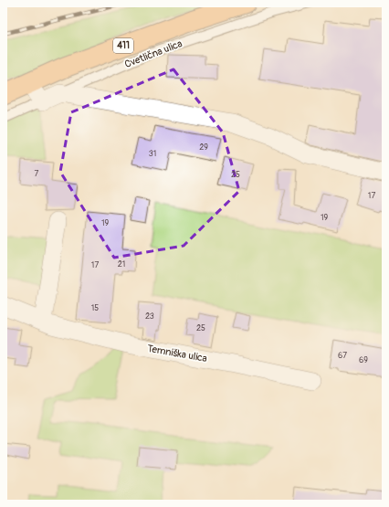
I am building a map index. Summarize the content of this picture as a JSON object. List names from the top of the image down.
{
  "streets": {
    "main road": ["411"],
    "street": ["Cvetlična ulica", "Temniška ulica"]
  },
  "house_numbers": [
    "29",
    "31",
    "7",
    "25",
    "17",
    "19",
    "19",
    "21",
    "17",
    "15",
    "23",
    "25",
    "67",
    "69"
  ]
}
